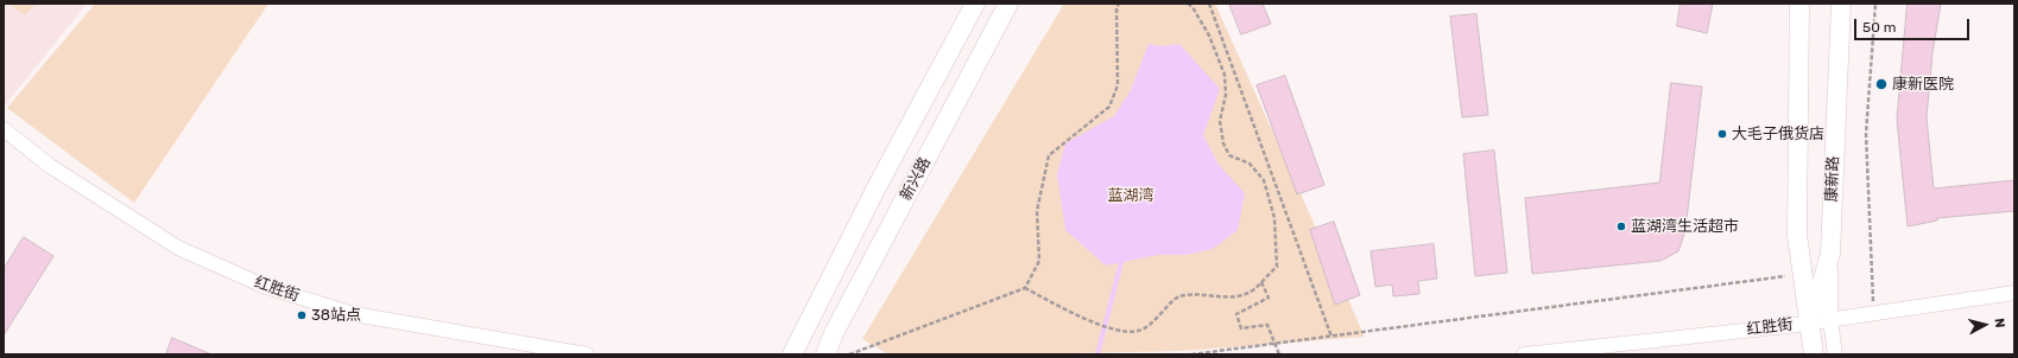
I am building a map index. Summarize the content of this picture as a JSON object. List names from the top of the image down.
{
  "streets": {
    "main road": ["新兴路", "康新路"],
    "street": ["红胜街"]
  },
  "crossings": [
    ["康新路", "红胜街"]
  ],
  "parks": ["蓝湖湾"],
  "places": [
    "康新医院",
    "大毛子俄货店",
    "蓝湖湾生活超市",
    "38站点"
  ],
  "scale_bar": "50 m",
  "north": "right"
}
